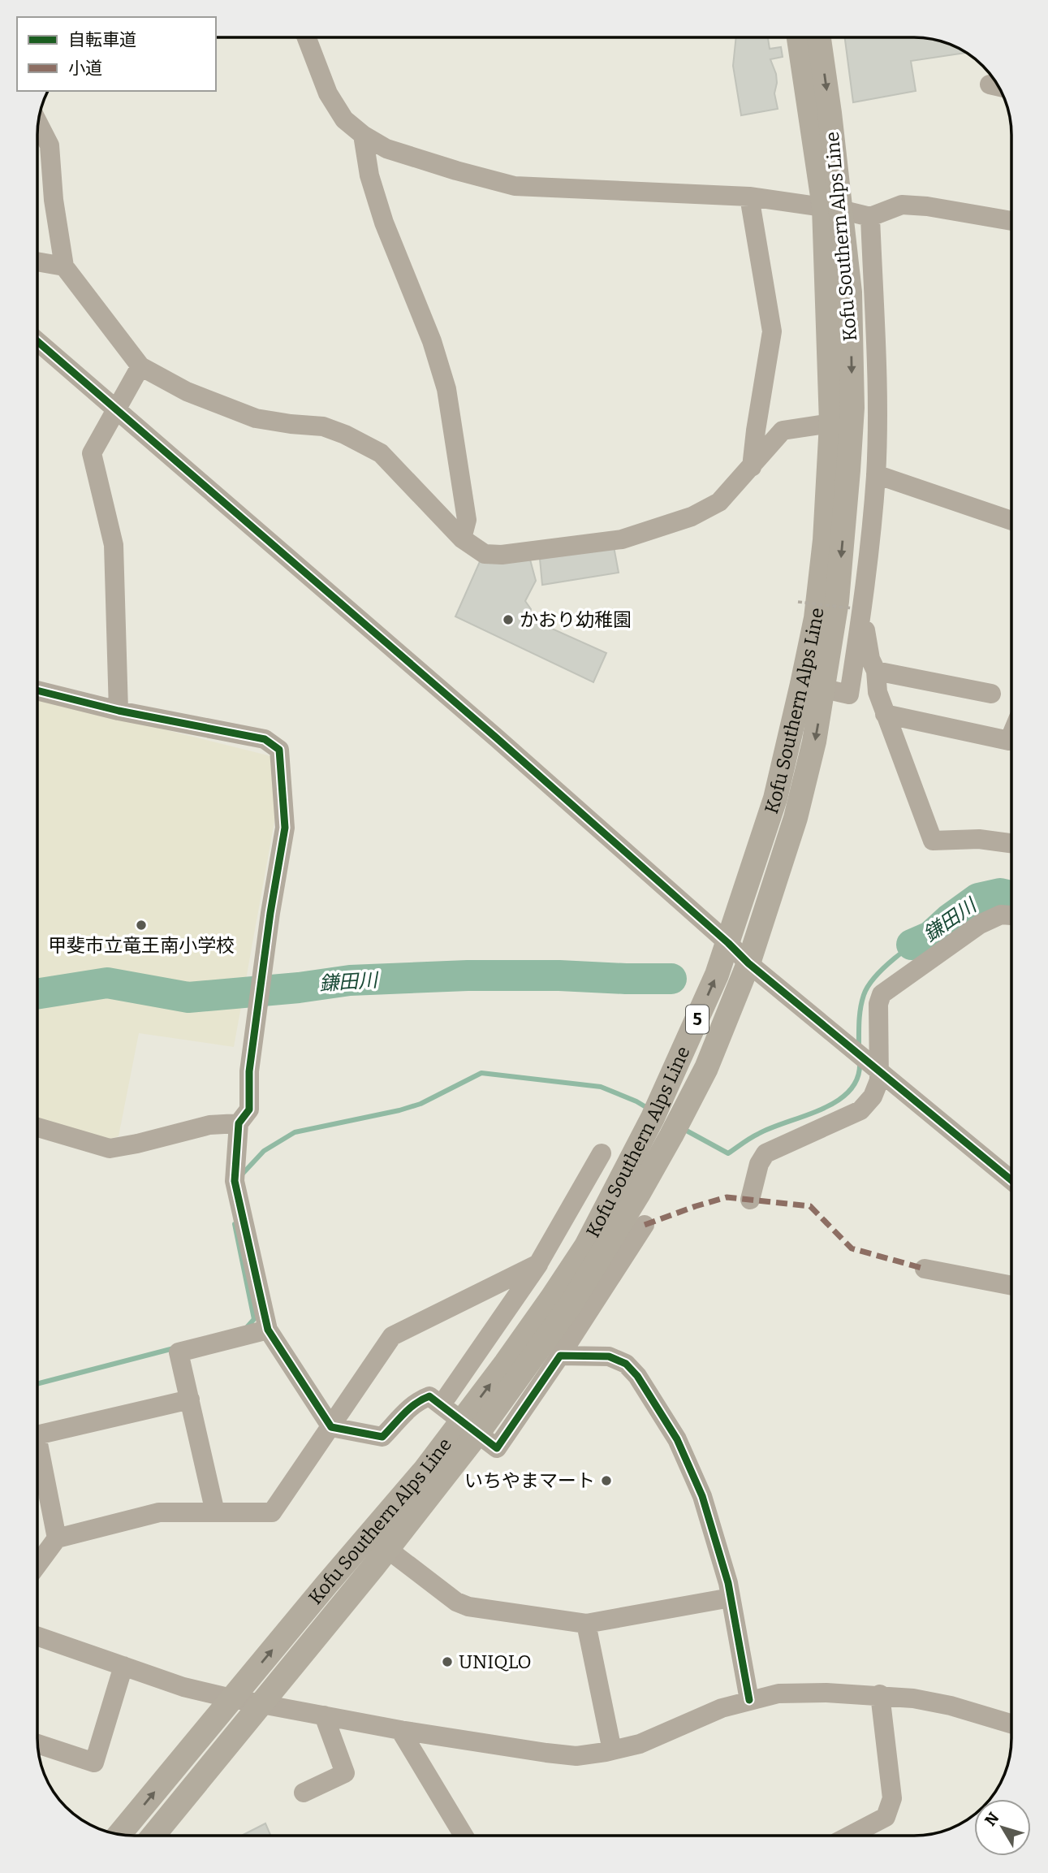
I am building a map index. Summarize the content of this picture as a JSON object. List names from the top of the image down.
{
  "streets": {
    "main road": ["Kofu Southern Alps Line", "5"]
  },
  "water": ["鎌田川"],
  "places": [
    "かおり幼稚園",
    "甲斐市立竜王南小学校",
    "いちやまマート",
    "UNIQLO"
  ],
  "legend": ["自転車道", "小道"],
  "north": "top left"
}
